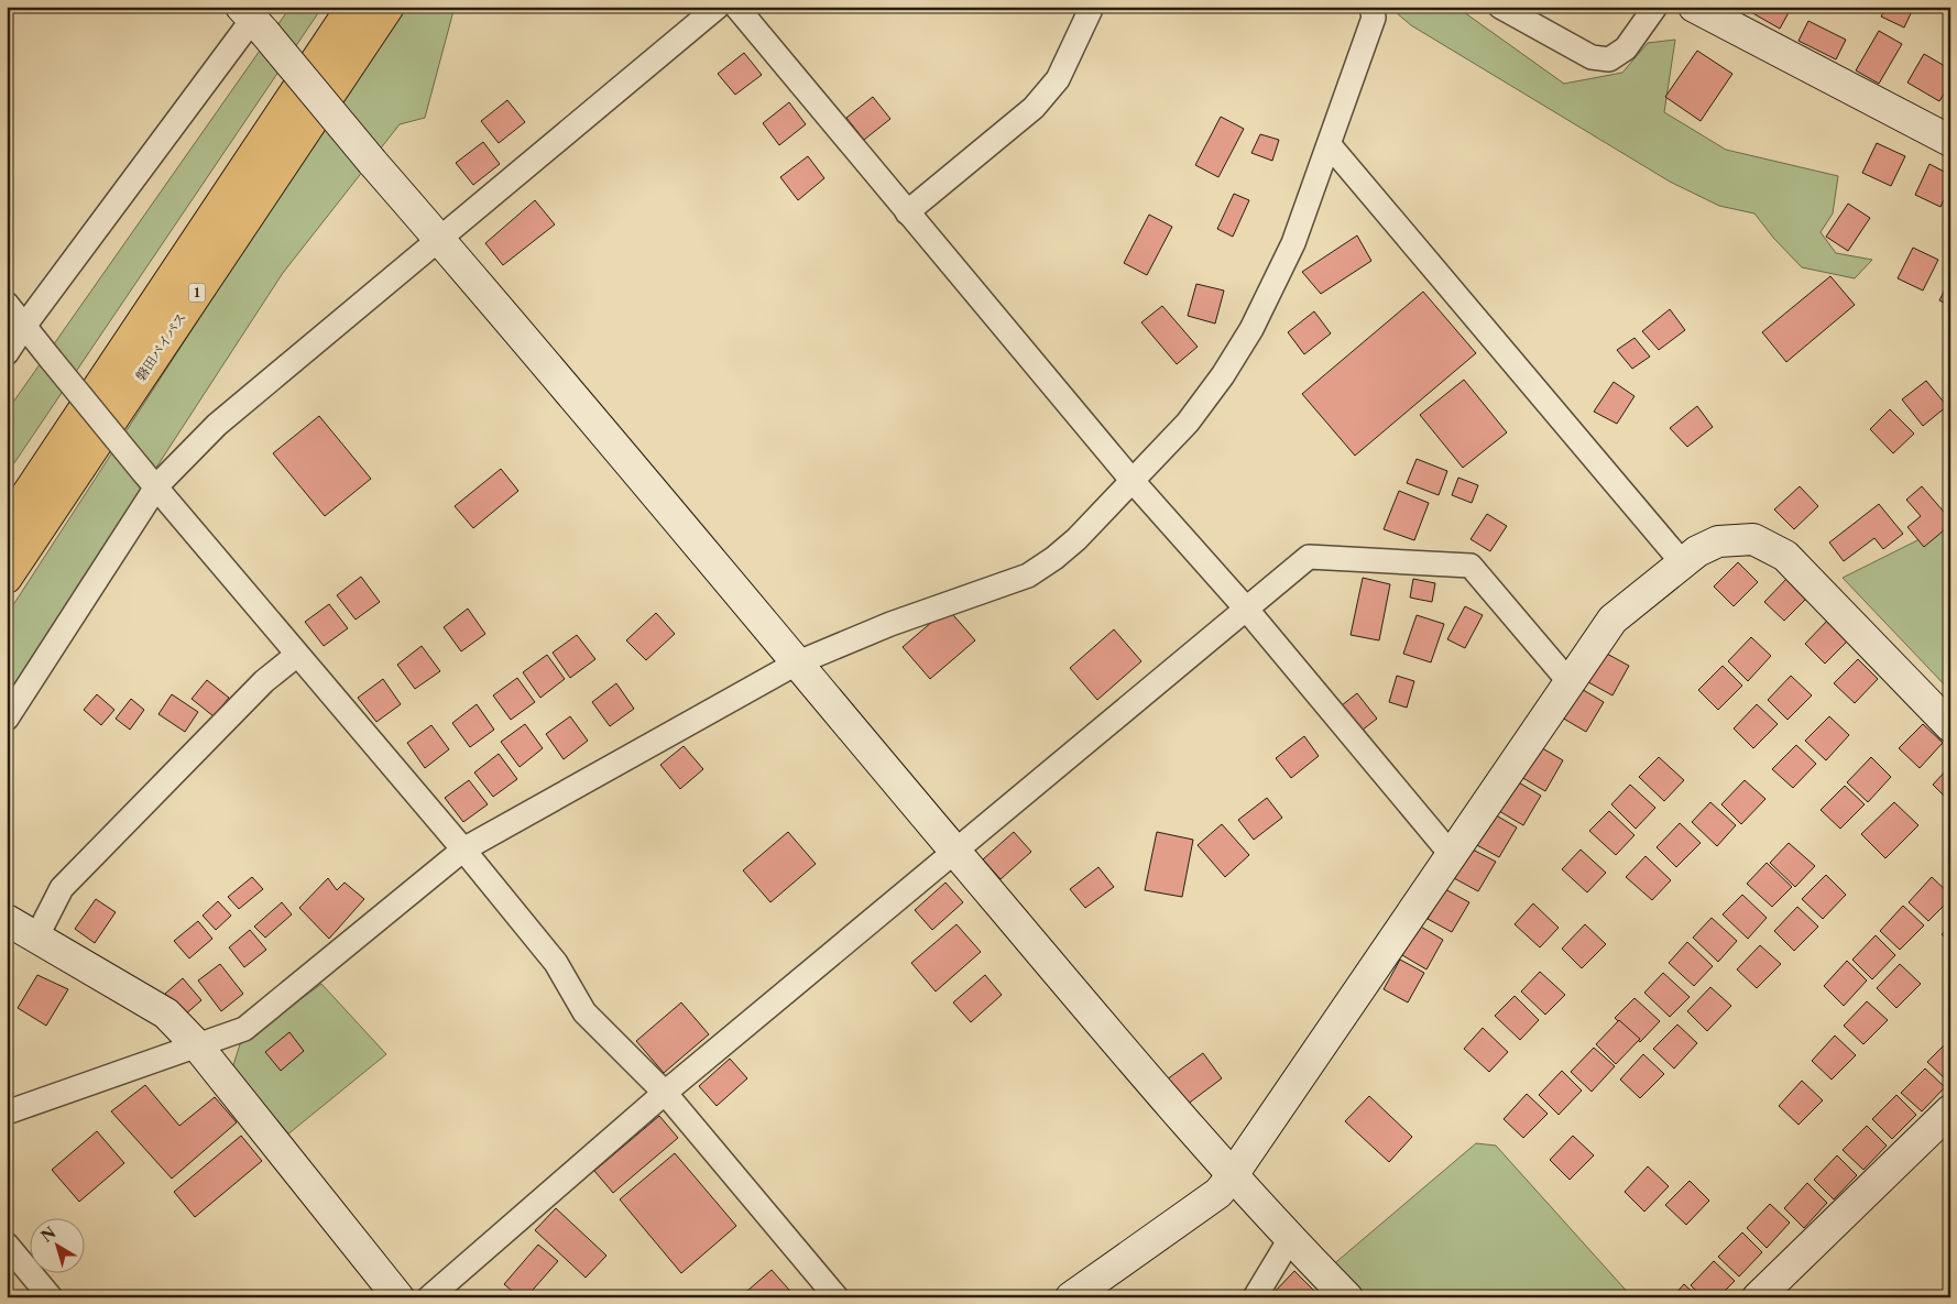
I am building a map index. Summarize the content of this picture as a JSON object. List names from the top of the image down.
{
  "streets": {
    "highway": ["1", "磐田バイパス"]
  },
  "north": "top left"
}
